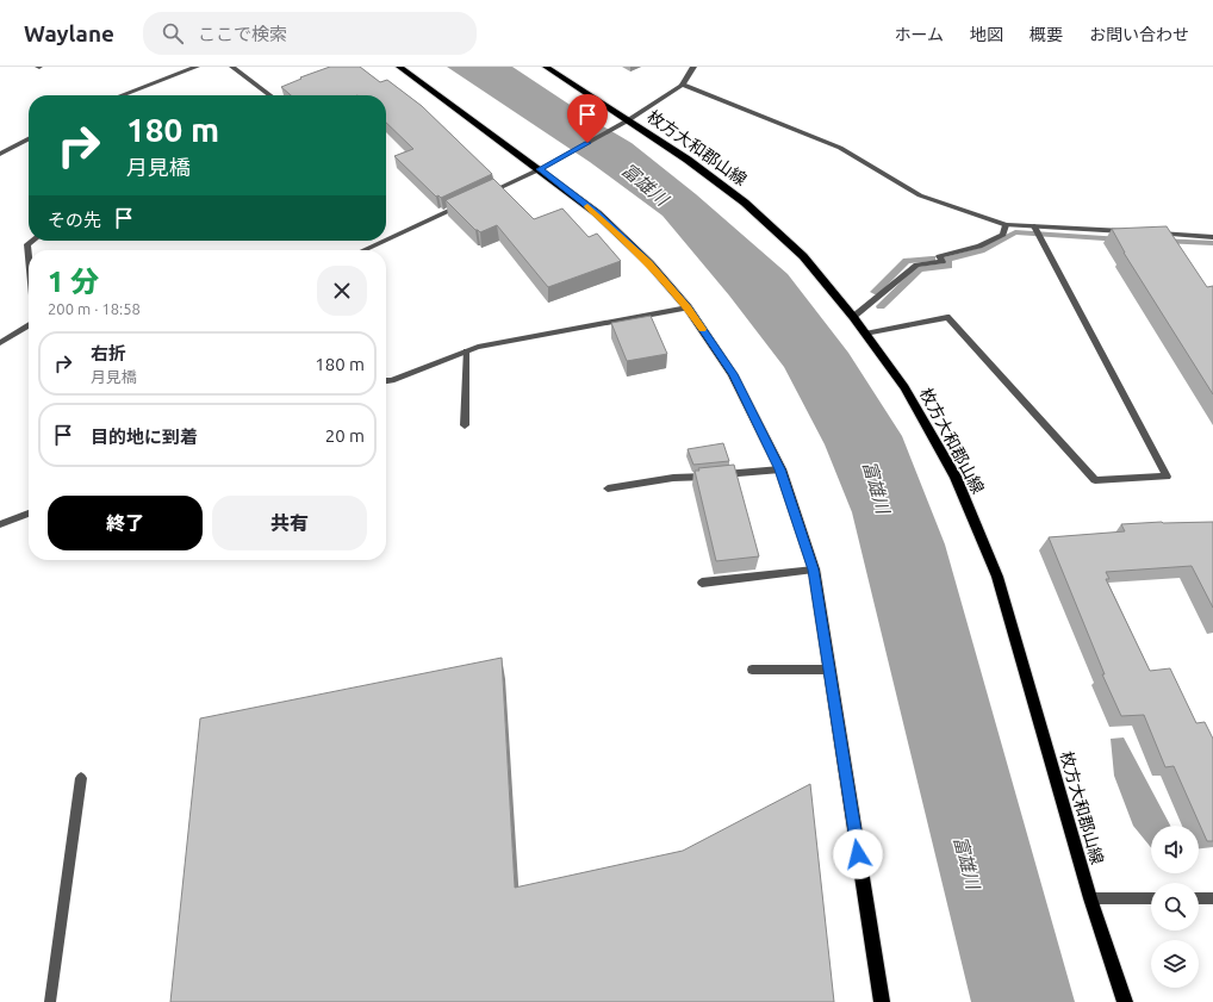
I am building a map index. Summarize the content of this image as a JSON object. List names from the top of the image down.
{
  "streets": {
    "main road": ["枚方大和郡山線"]
  },
  "water": ["富雄川"],
  "page": {
    "header": "Waylane",
    "search": "ここで検索",
    "nav": [
      "ホーム",
      "地図",
      "概要",
      "お問い合わせ"
    ],
    "turn": ["180 m", "月見橋"],
    "then": "その先",
    "heading": ["1 分", "200 m · 18:58"],
    "list": [
      {
        "name": "右折",
        "note": "月見橋",
        "value": "180 m"
      },
      {
        "name": "目的地に到着",
        "value": "20 m"
      }
    ],
    "buttons": ["終了", "共有"]
  }
}
